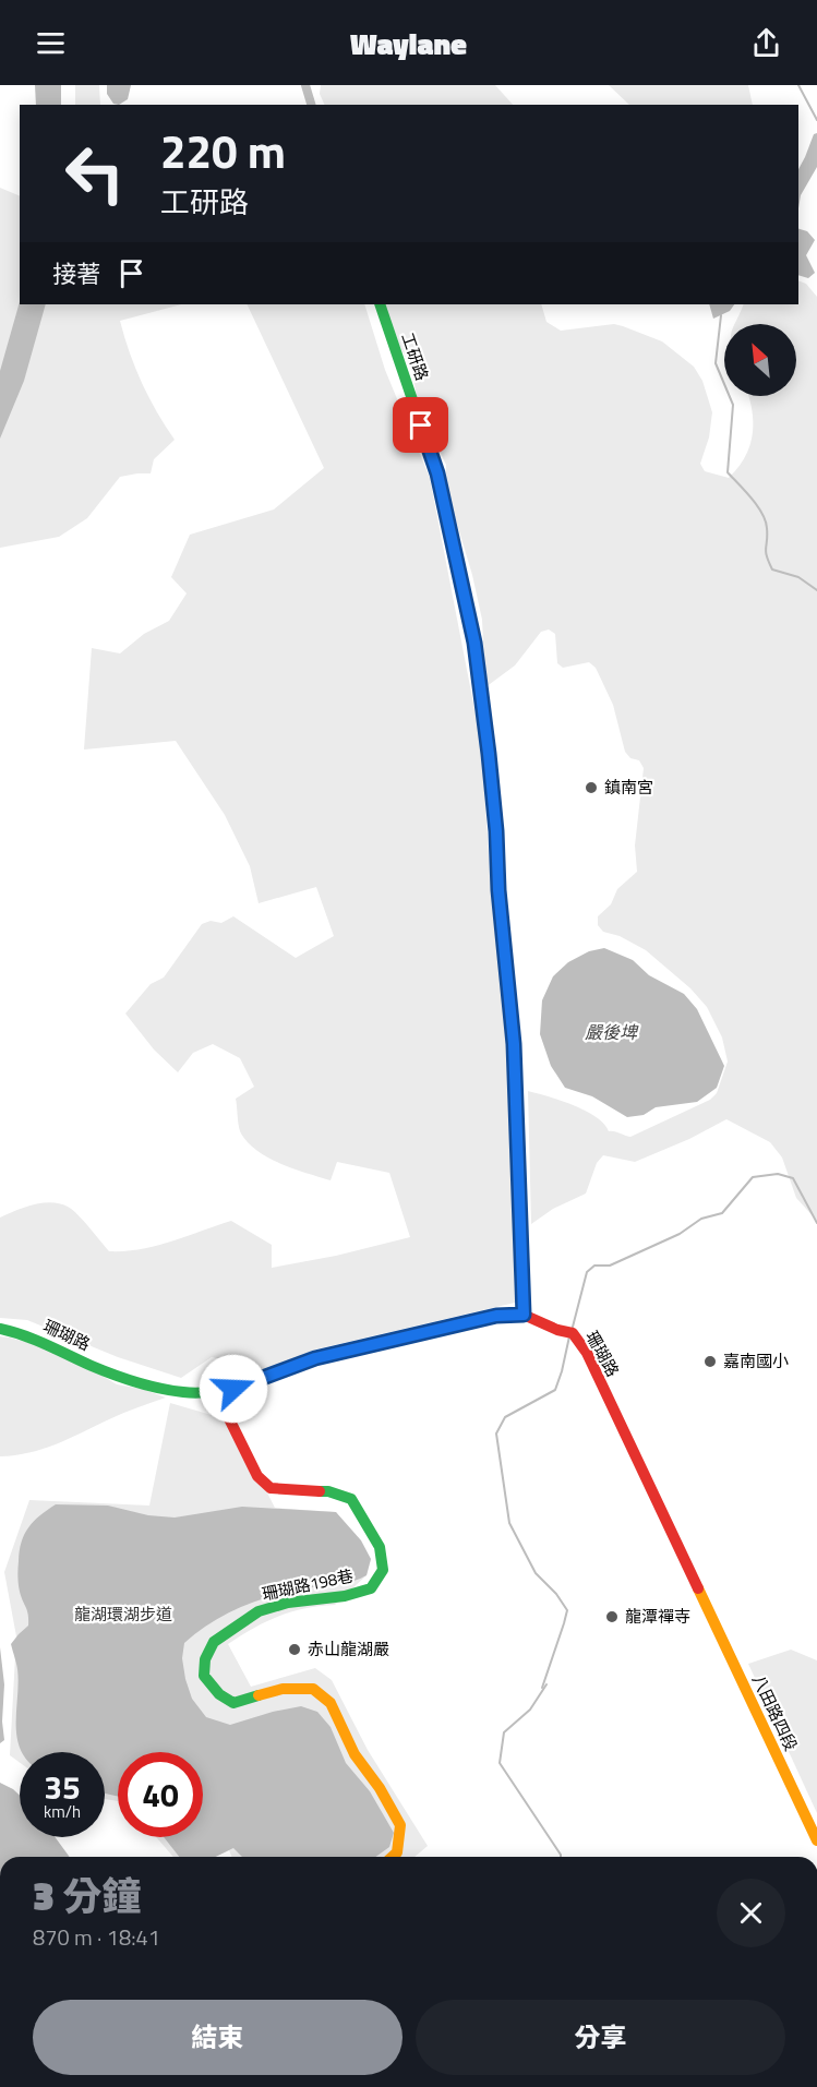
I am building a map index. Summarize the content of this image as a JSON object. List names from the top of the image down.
{
  "streets": {
    "street": [
      "工研路",
      "珊瑚路",
      "珊瑚路198巷",
      "八田路四段"
    ]
  },
  "crossings": [
    ["工研路", "珊瑚路"],
    ["珊瑚路", "珊瑚路198巷"],
    ["珊瑚路", "八田路四段"]
  ],
  "water": ["嚴後埤"],
  "parks": ["龍湖環湖步道"],
  "places": [
    "鎮南宮",
    "嘉南國小",
    "龍潭禪寺",
    "赤山龍湖嚴"
  ],
  "north": "top left",
  "page": {
    "header": "Waylane",
    "turn": ["220 m", "工研路"],
    "then": "接著",
    "speed": "35 km/h",
    "limit": "40",
    "heading": ["3 分鐘", "870 m · 18:41"],
    "buttons": ["結束", "分享"]
  }
}
